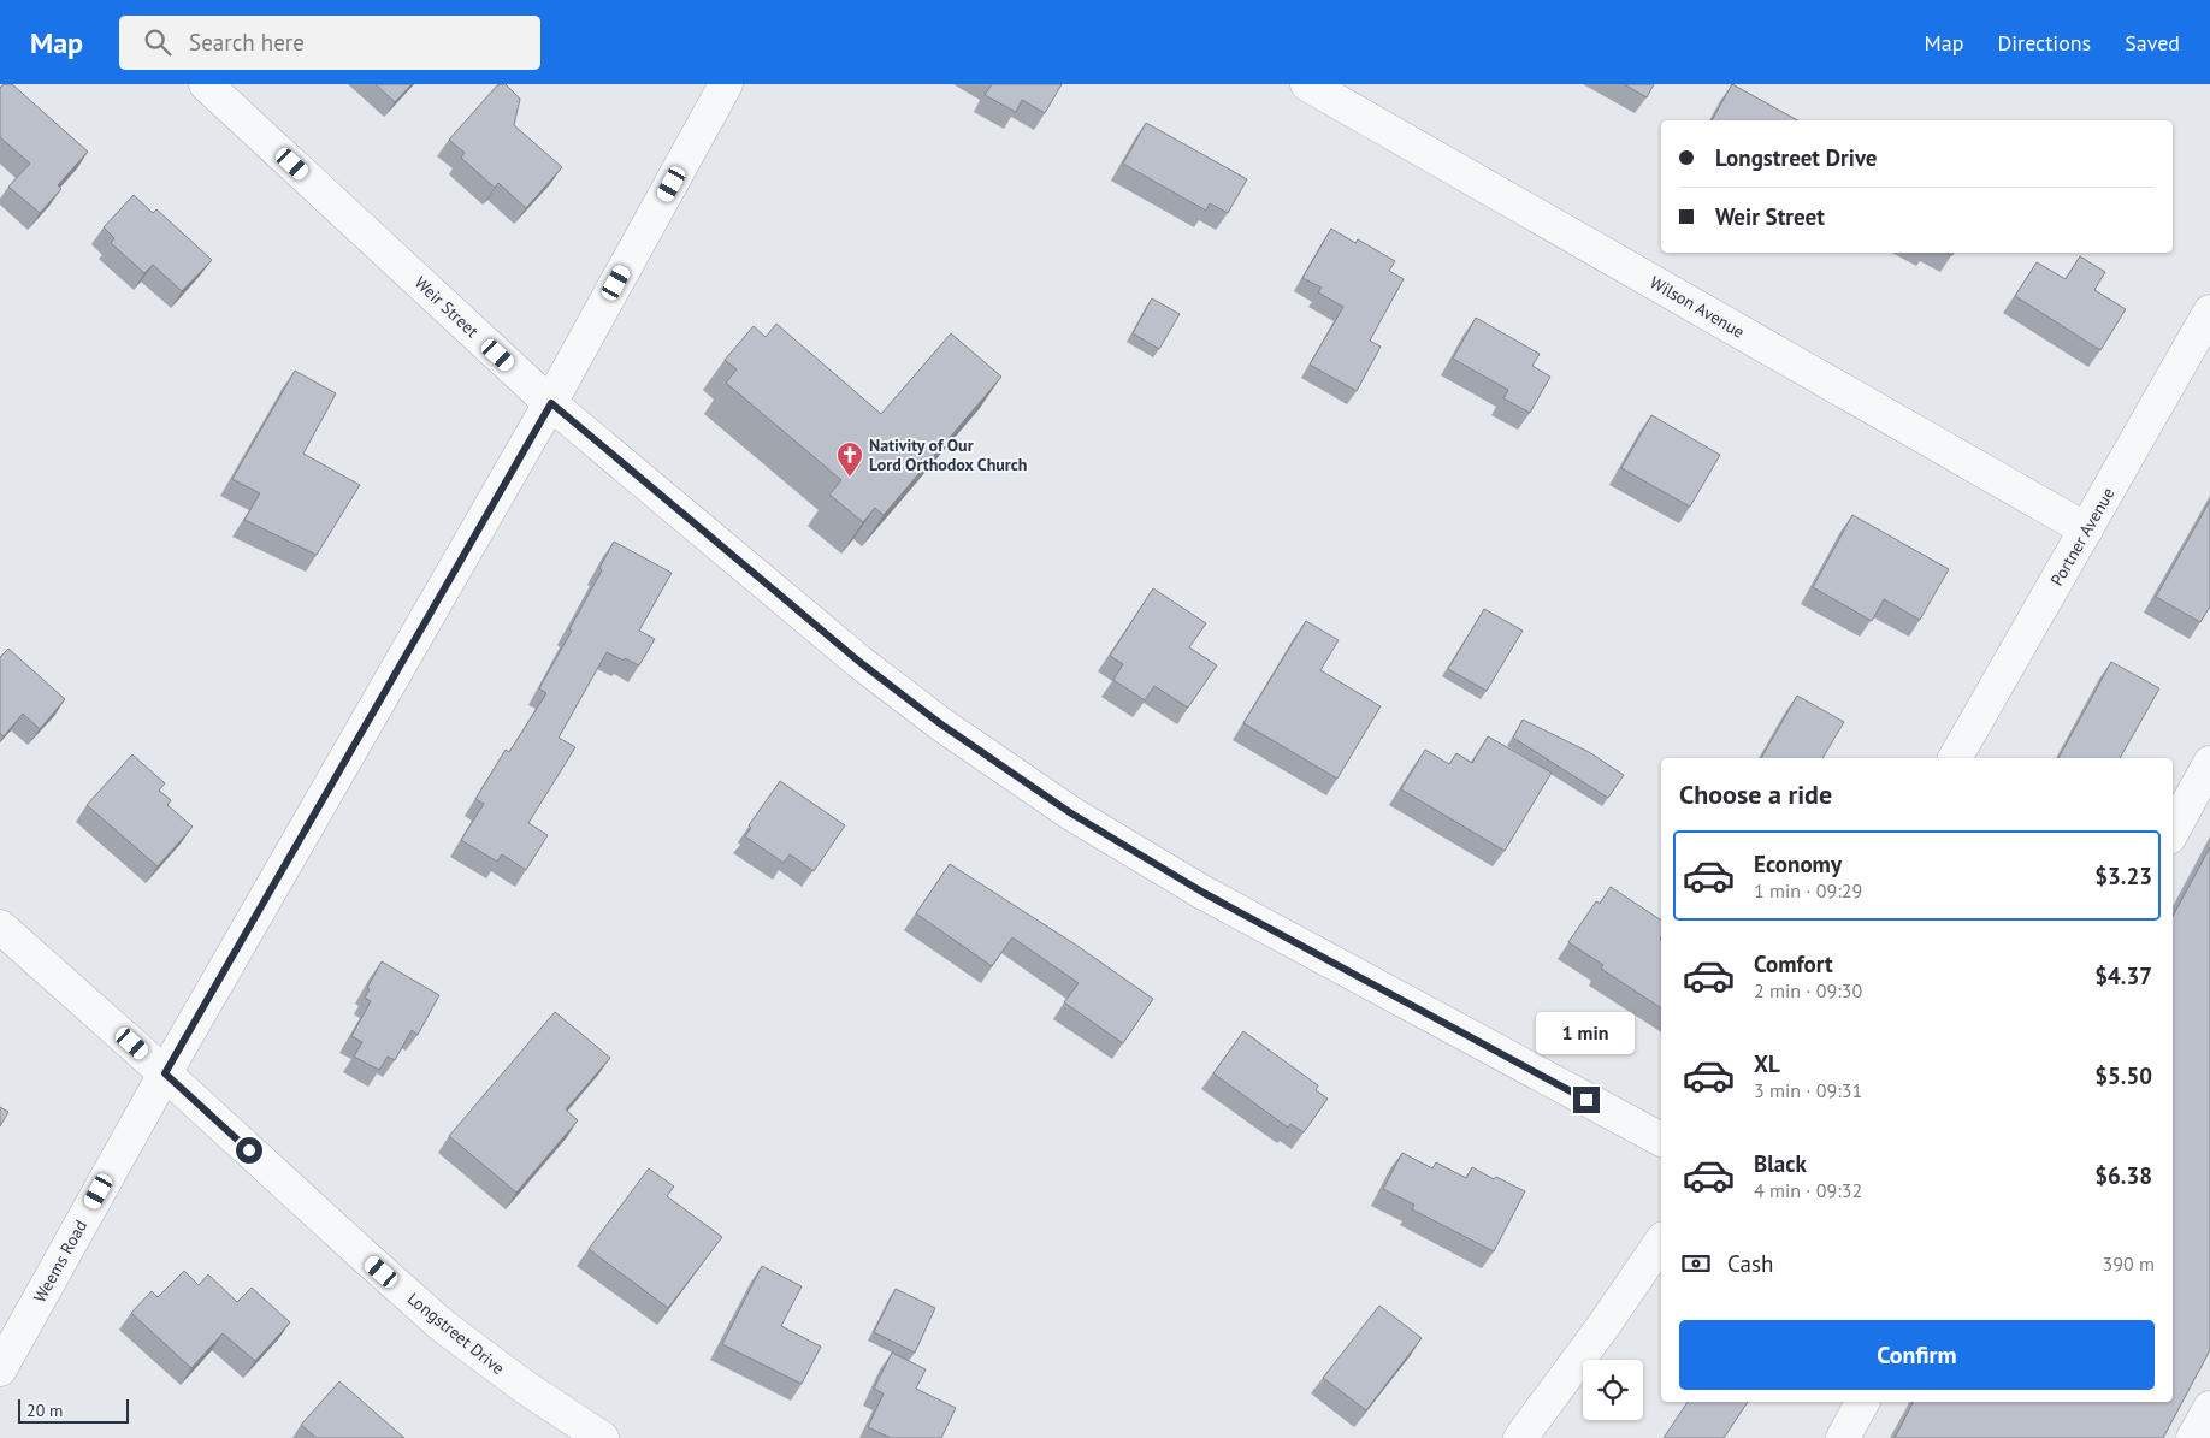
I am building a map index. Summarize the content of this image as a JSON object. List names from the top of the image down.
{
  "streets": {
    "street": [
      "Weir Street",
      "Wilson Avenue",
      "Portner Avenue",
      "Weems Road",
      "Longstreet Drive"
    ]
  },
  "crossings": [
    ["Weir Street", "Weems Road"],
    ["Wilson Avenue", "Portner Avenue"],
    ["Weems Road", "Longstreet Drive"]
  ],
  "places": {
    "church": ["Nativity of Our Lord Orthodox Church"]
  },
  "scale_bar": "20 m",
  "page": {
    "header": "Map",
    "search": "Search here",
    "nav": ["Map", "Directions", "Saved"],
    "banner": ["Longstreet Drive", "Weir Street"],
    "heading": "Choose a ride",
    "list": [
      {
        "name": "Economy",
        "note": "1 min · 09:29",
        "value": "$3.23"
      },
      {
        "name": "Comfort",
        "note": "2 min · 09:30",
        "value": "$4.37"
      },
      {
        "name": "XL",
        "note": "3 min · 09:31",
        "value": "$5.50"
      },
      {
        "name": "Black",
        "note": "4 min · 09:32",
        "value": "$6.38"
      }
    ],
    "bubble": "1 min",
    "pay": ["Cash", "390 m"],
    "buttons": "Confirm",
    "scale": "20 m"
  }
}
